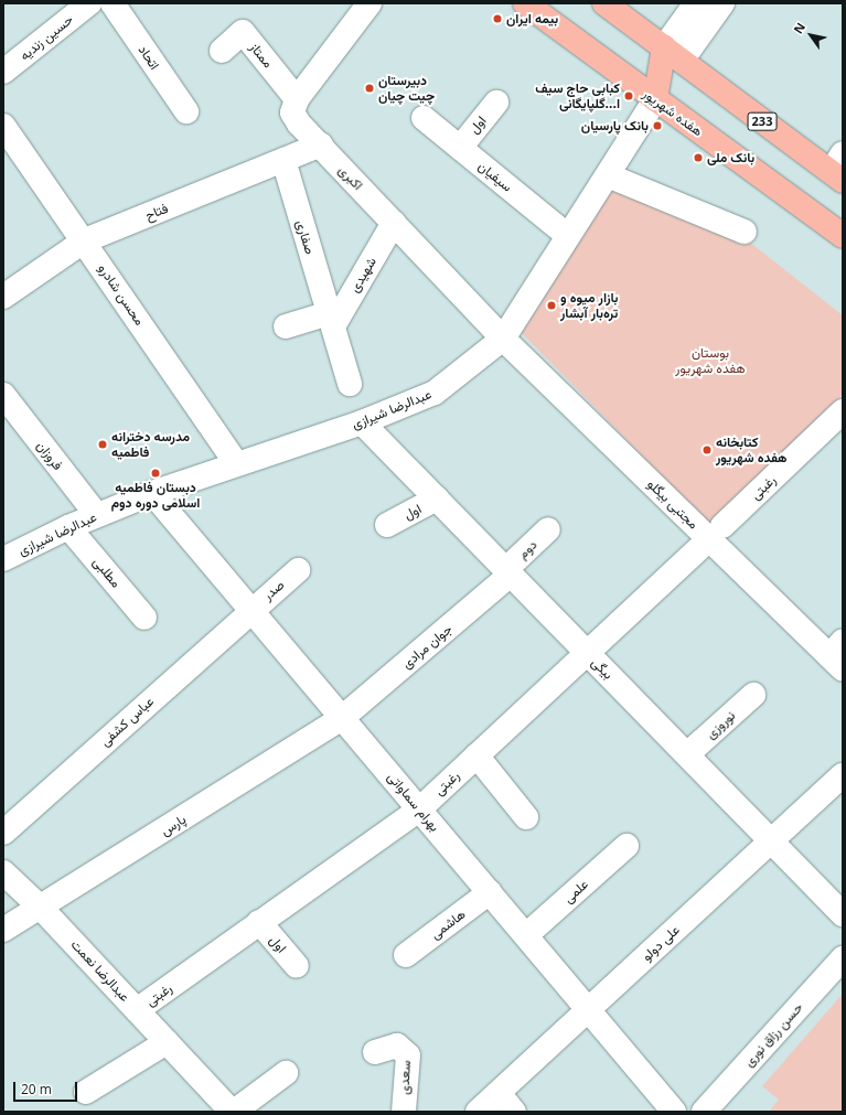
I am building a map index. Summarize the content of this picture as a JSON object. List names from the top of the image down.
{
  "streets": {
    "main road": ["هفده شهریور", "233"],
    "street": [
      "حسین زندیه",
      "ممتاز",
      "اتحاد",
      "اول",
      "سیفیان",
      "اکبری",
      "فتاح",
      "صفاری",
      "شهیدی",
      "محسن شادرو",
      "عبدالرضا شیرازی",
      "فروزان",
      "رغبتی",
      "مجتبی بیگلو",
      "دوم",
      "مطلبی",
      "صدر",
      "جوان مرادی",
      "بیگی",
      "عباس کشفی",
      "نوروزی",
      "بهرام سماواتی",
      "پارس",
      "علمی",
      "هاشمی",
      "علی دولو",
      "عبدالرضا نعمت",
      "حسن رزاق نوری",
      "سعدی"
    ]
  },
  "crossings": [
    ["ممتاز", "اکبری"],
    ["هفده شهریور", "عبدالرضا شیرازی"],
    ["اول", "سیفیان"],
    ["اول", "رغبتی"],
    ["اول", "بیگی"],
    ["سیفیان", "عبدالرضا شیرازی"],
    ["اکبری", "فتاح"],
    ["اکبری", "شهیدی"],
    ["اکبری", "عبدالرضا شیرازی"],
    ["اکبری", "مجتبی بیگلو"],
    ["فتاح", "صفاری"],
    ["فتاح", "محسن شادرو"],
    ["صفاری", "شهیدی"],
    ["محسن شادرو", "عبدالرضا شیرازی"],
    ["عبدالرضا شیرازی", "فروزان"],
    ["عبدالرضا شیرازی", "مجتبی بیگلو"],
    ["عبدالرضا شیرازی", "مطلبی"],
    ["عبدالرضا شیرازی", "بیگی"],
    ["عبدالرضا شیرازی", "بهرام سماواتی"],
    ["رغبتی", "مجتبی بیگلو"],
    ["رغبتی", "بیگی"],
    ["رغبتی", "بهرام سماواتی"],
    ["رغبتی", "عبدالرضا نعمت"],
    ["دوم", "جوان مرادی"],
    ["دوم", "بیگی"],
    ["صدر", "عباس کشفی"],
    ["صدر", "بهرام سماواتی"],
    ["جوان مرادی", "بیگی"],
    ["جوان مرادی", "بهرام سماواتی"],
    ["جوان مرادی", "پارس"],
    ["بیگی", "نوروزی"],
    ["بیگی", "علی دولو"],
    ["عباس کشفی", "بهرام سماواتی"],
    ["بهرام سماواتی", "پارس"],
    ["بهرام سماواتی", "علمی"],
    ["بهرام سماواتی", "هاشمی"],
    ["بهرام سماواتی", "علی دولو"],
    ["پارس", "عبدالرضا نعمت"]
  ],
  "parks": ["بوستان هفده شهریور"],
  "places": [
    "بیمه ایران",
    "دبیرستان چیت چیان",
    "کبابی حاج سیف ا...گلپایگانی",
    "بانک پارسیان",
    "بانک ملی",
    "بازار میوه و تره‌بار آبشار",
    "مدرسه دخترانه فاطمیه",
    "کتابخانه هفده شهریور",
    "دبستان فاطمیه اسلامی دوره دوم"
  ],
  "scale_bar": "20 m",
  "north": "top left"
}
